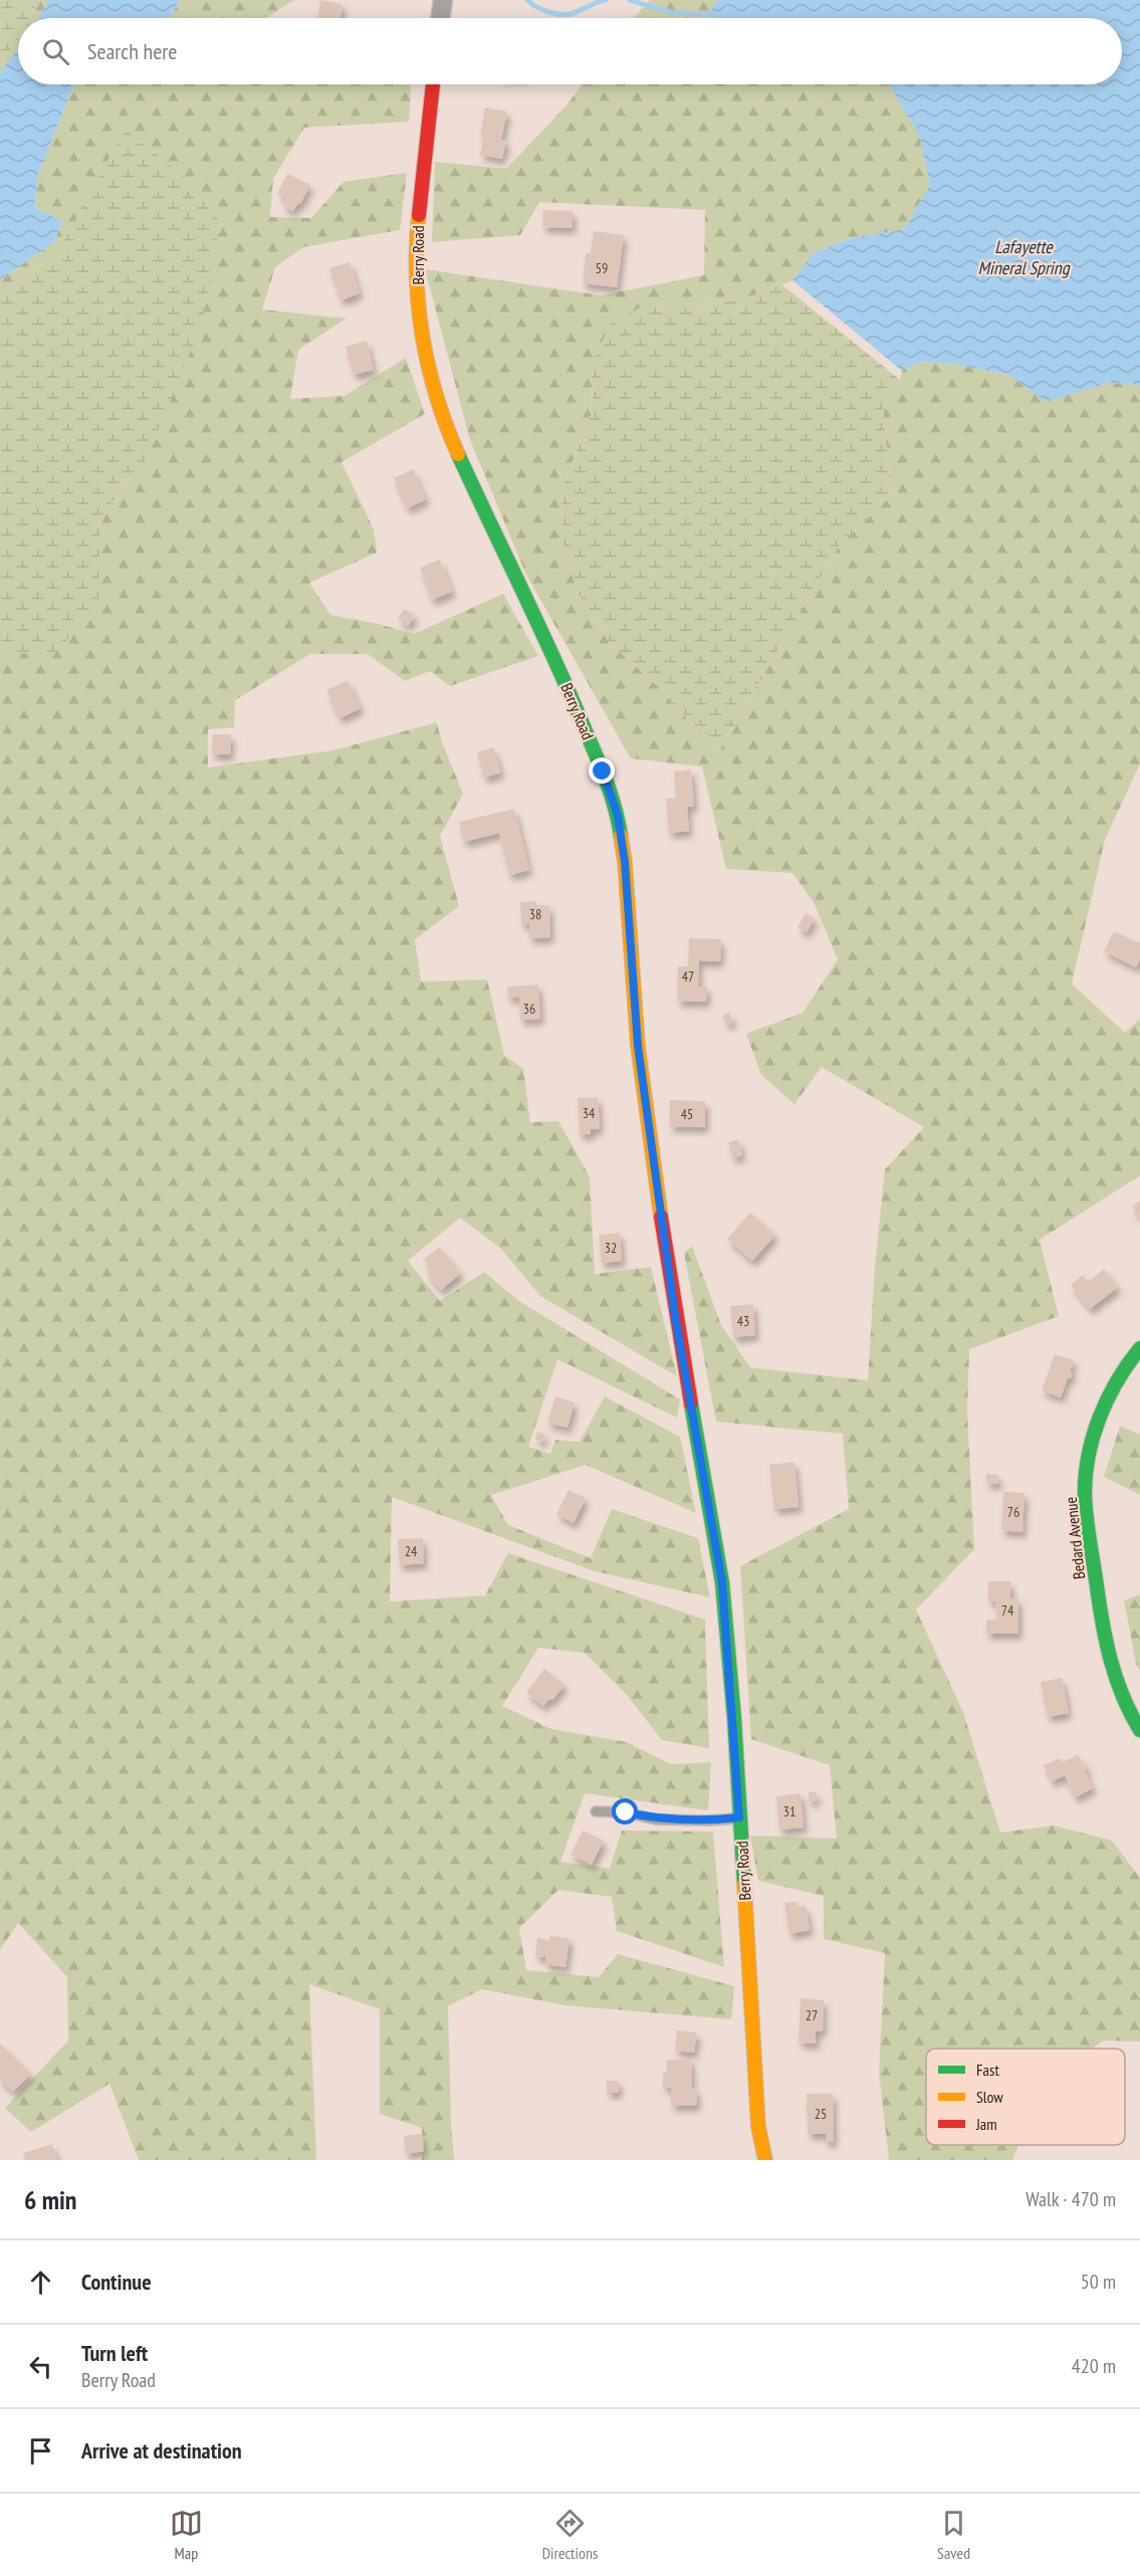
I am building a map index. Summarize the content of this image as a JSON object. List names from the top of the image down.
{
  "streets": {
    "street": ["Berry Road", "Bedard Avenue"]
  },
  "water": ["Lafayette Mineral Spring"],
  "house_numbers": [
    "59",
    "38",
    "47",
    "36",
    "34",
    "45",
    "32",
    "43",
    "76",
    "24",
    "74",
    "31",
    "27",
    "25"
  ],
  "legend": ["Fast", "Slow", "Jam"],
  "page": {
    "search": "Search here",
    "heading": ["6 min", "Walk · 470 m"],
    "list": [
      ["Continue", "50 m"],
      ["Turn left", "Berry Road", "420 m"],
      "Arrive at destination"
    ],
    "nav": ["Map", "Directions", "Saved"]
  }
}
